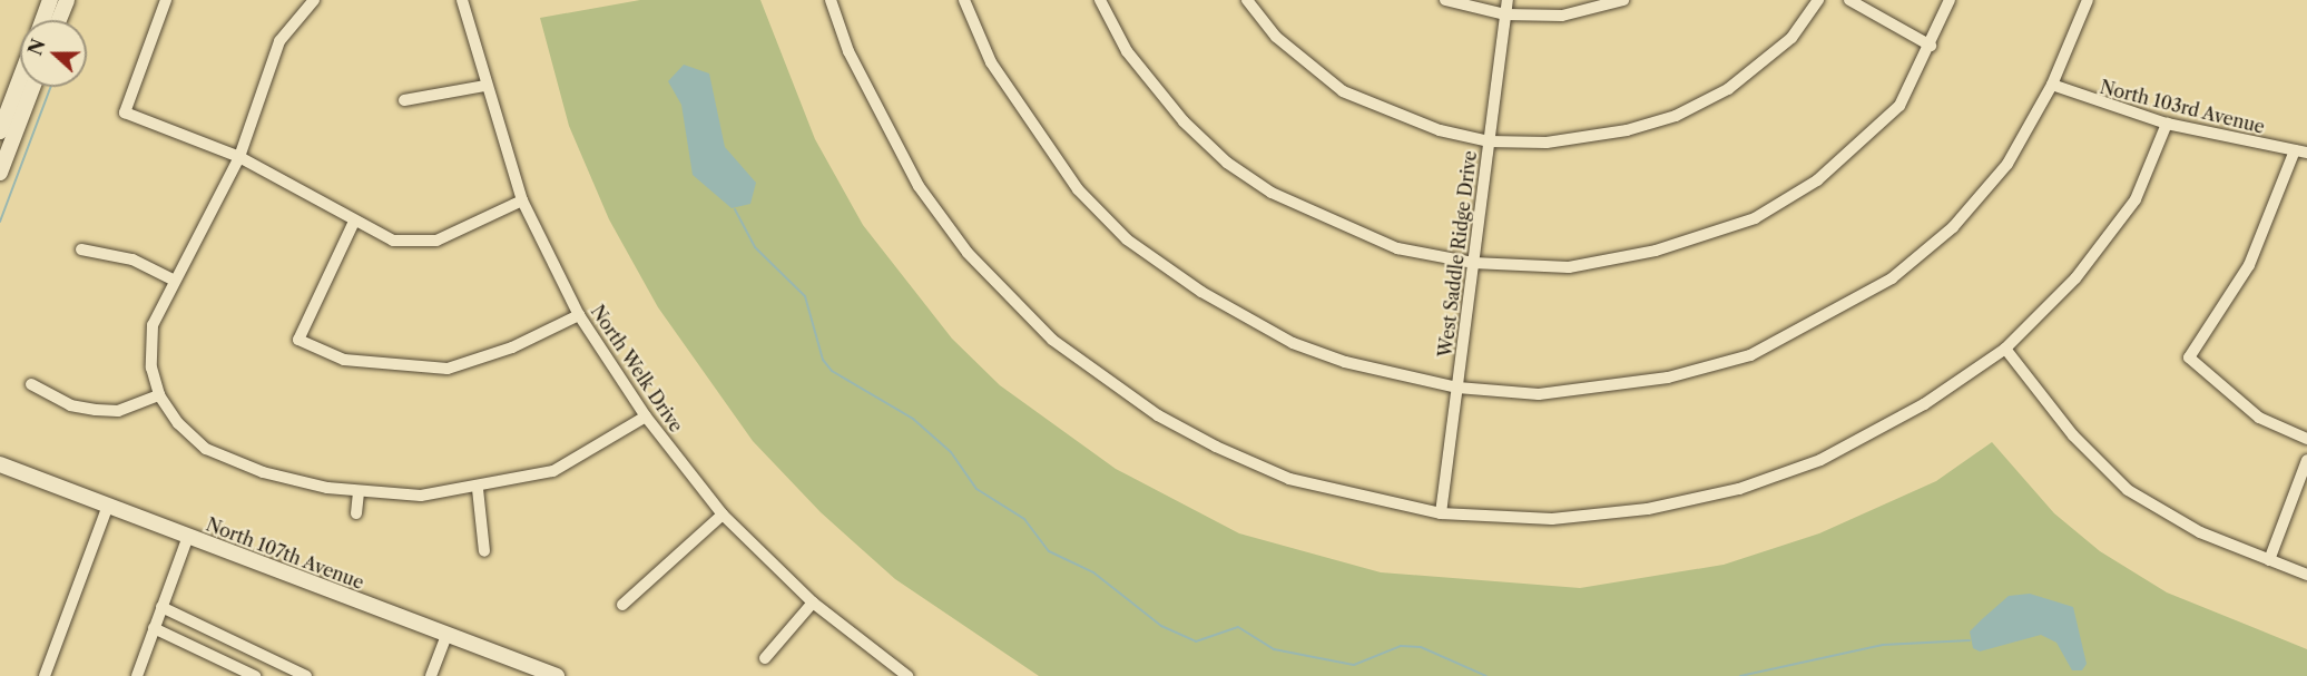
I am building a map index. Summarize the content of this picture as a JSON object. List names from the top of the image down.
{
  "streets": {
    "main road": ["North 107th Avenue"],
    "street": ["North 103rd Avenue", "West Saddle Ridge Drive", "North Welk Drive"]
  },
  "north": "left"
}
